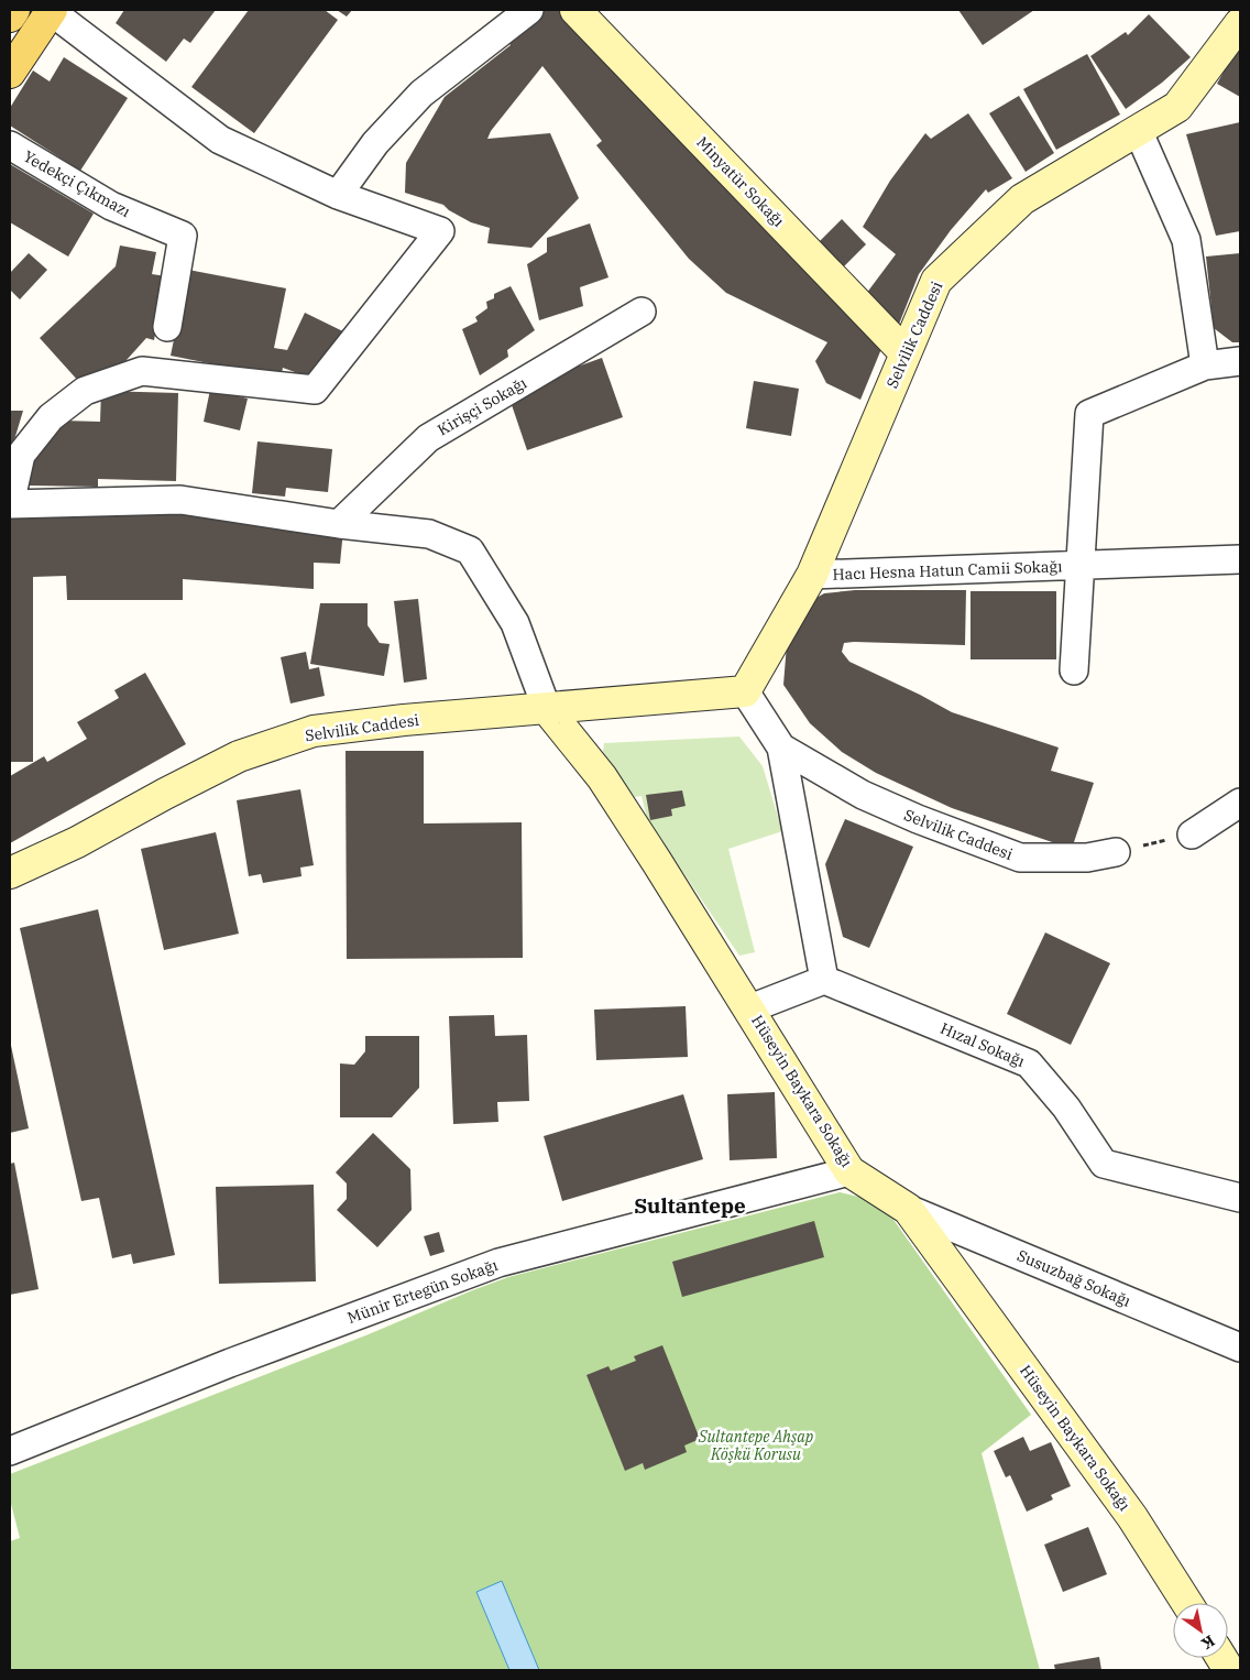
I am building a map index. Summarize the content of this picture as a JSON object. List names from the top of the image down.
{
  "streets": {
    "street": [
      "Minyatür Sokağı",
      "Yedekçi Çıkmazı",
      "Selvilik Caddesi",
      "Kirişçi Sokağı",
      "Hacı Hesna Hatun Camii Sokağı",
      "Hızal Sokağı",
      "Hüseyin Baykara Sokağı",
      "Susuzbağ Sokağı",
      "Münir Ertegün Sokağı"
    ]
  },
  "crossings": [
    ["Minyatür Sokağı", "Selvilik Caddesi"],
    ["Selvilik Caddesi", "Hacı Hesna Hatun Camii Sokağı"],
    ["Selvilik Caddesi", "Hüseyin Baykara Sokağı"],
    ["Hüseyin Baykara Sokağı", "Susuzbağ Sokağı"],
    ["Hüseyin Baykara Sokağı", "Münir Ertegün Sokağı"]
  ],
  "districts": ["Sultantepe"],
  "parks": ["Sultantepe Ahşap Köşkü Korusu"],
  "north": "bottom right"
}
